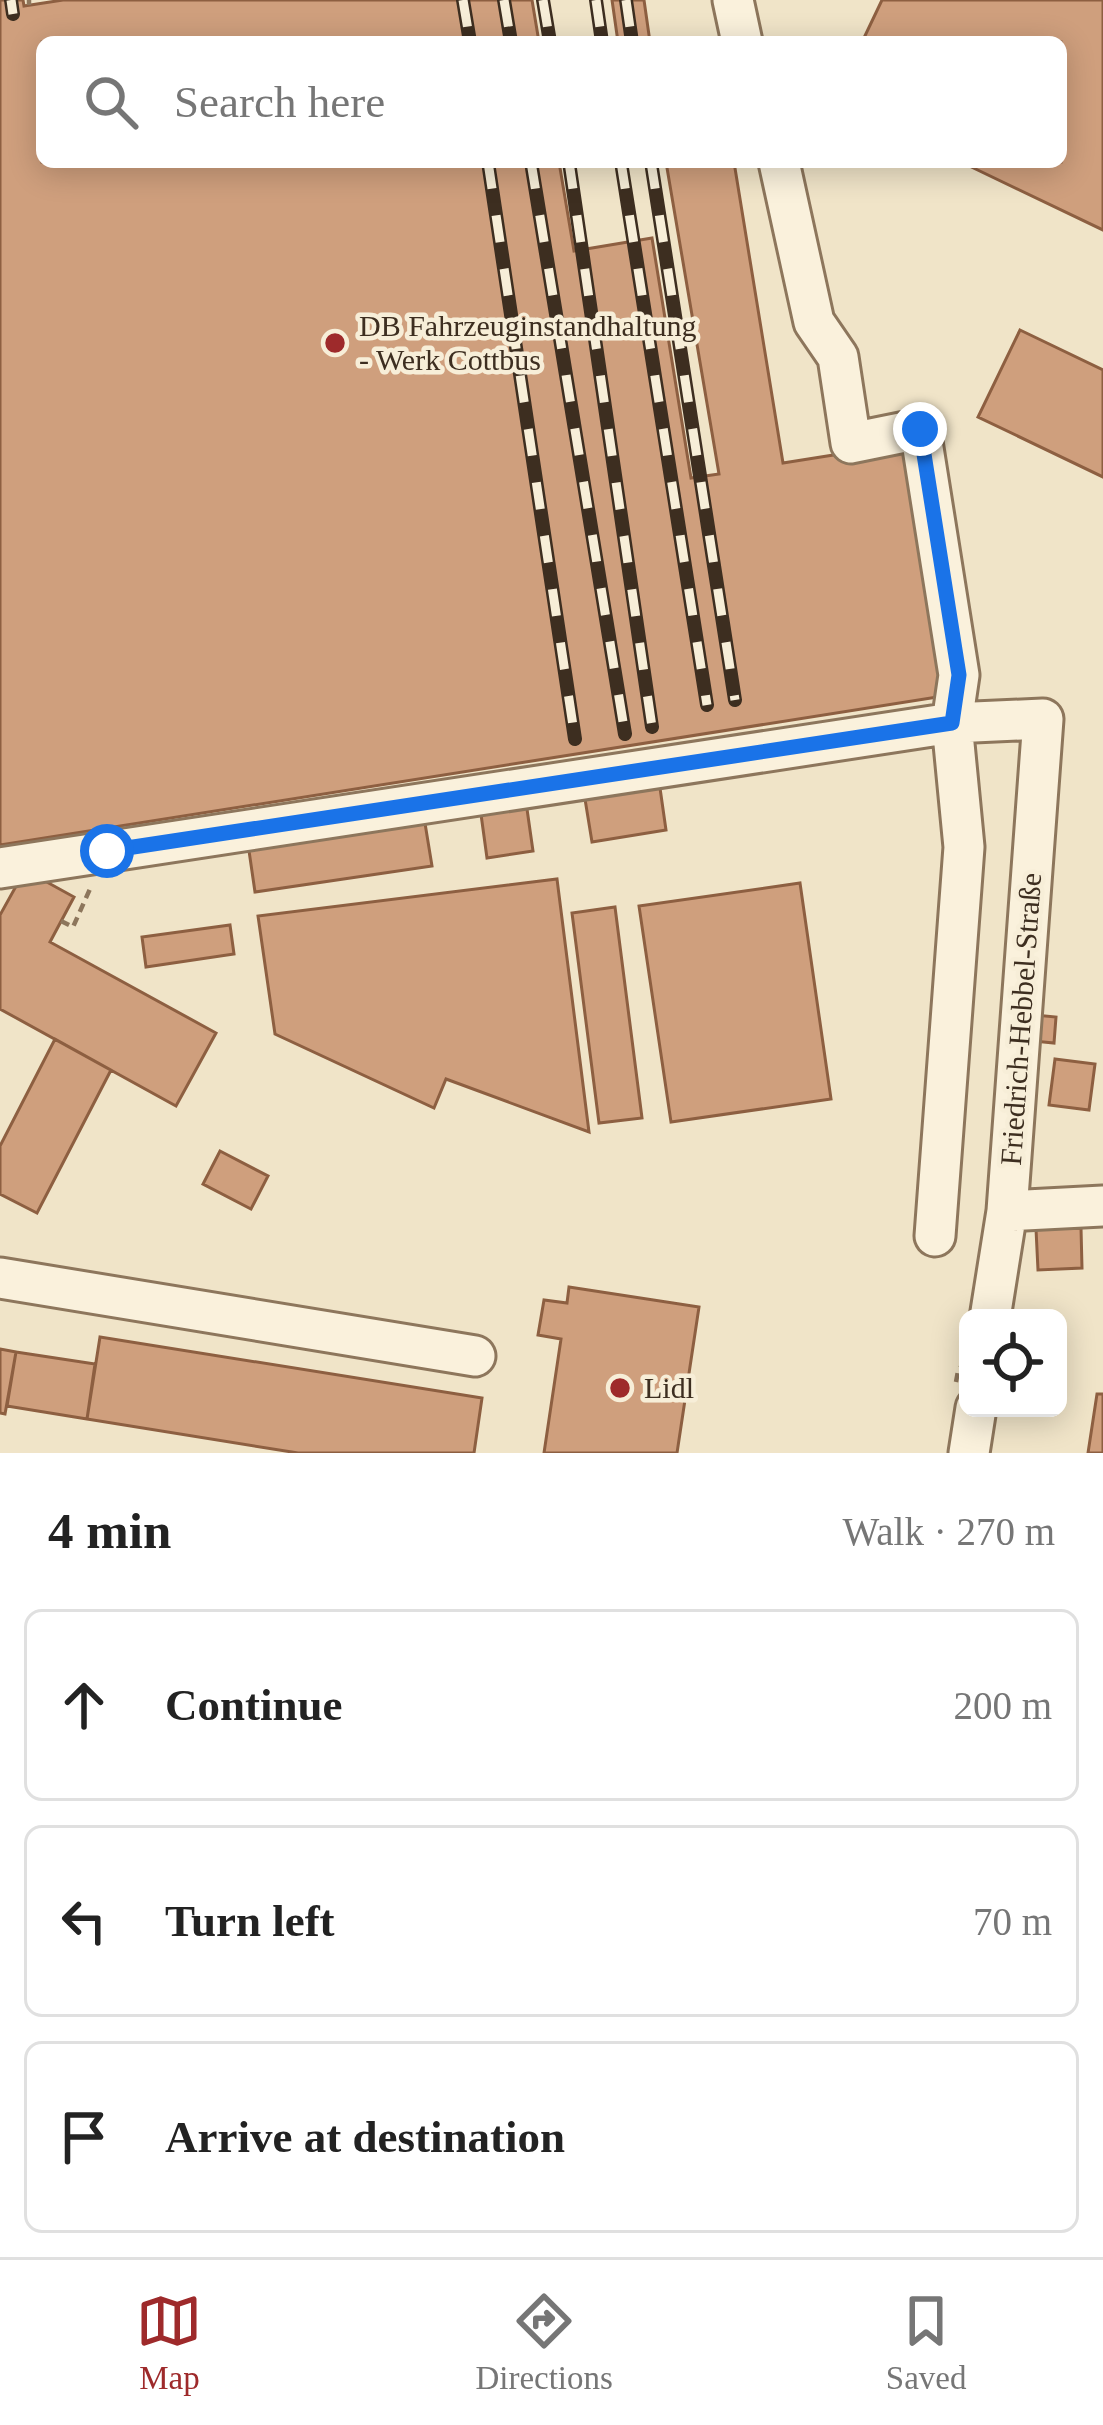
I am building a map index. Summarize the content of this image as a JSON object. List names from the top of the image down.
{
  "streets": {
    "street": ["Friedrich-Hebbel-Straße"]
  },
  "places": ["DB Fahrzeuginstandhaltung - Werk Cottbus", "Lidl"],
  "page": {
    "search": "Search here",
    "heading": ["4 min", "Walk · 270 m"],
    "list": [
      ["Continue", "200 m"],
      ["Turn left", "70 m"],
      "Arrive at destination"
    ],
    "nav": ["Map", "Directions", "Saved"]
  }
}
